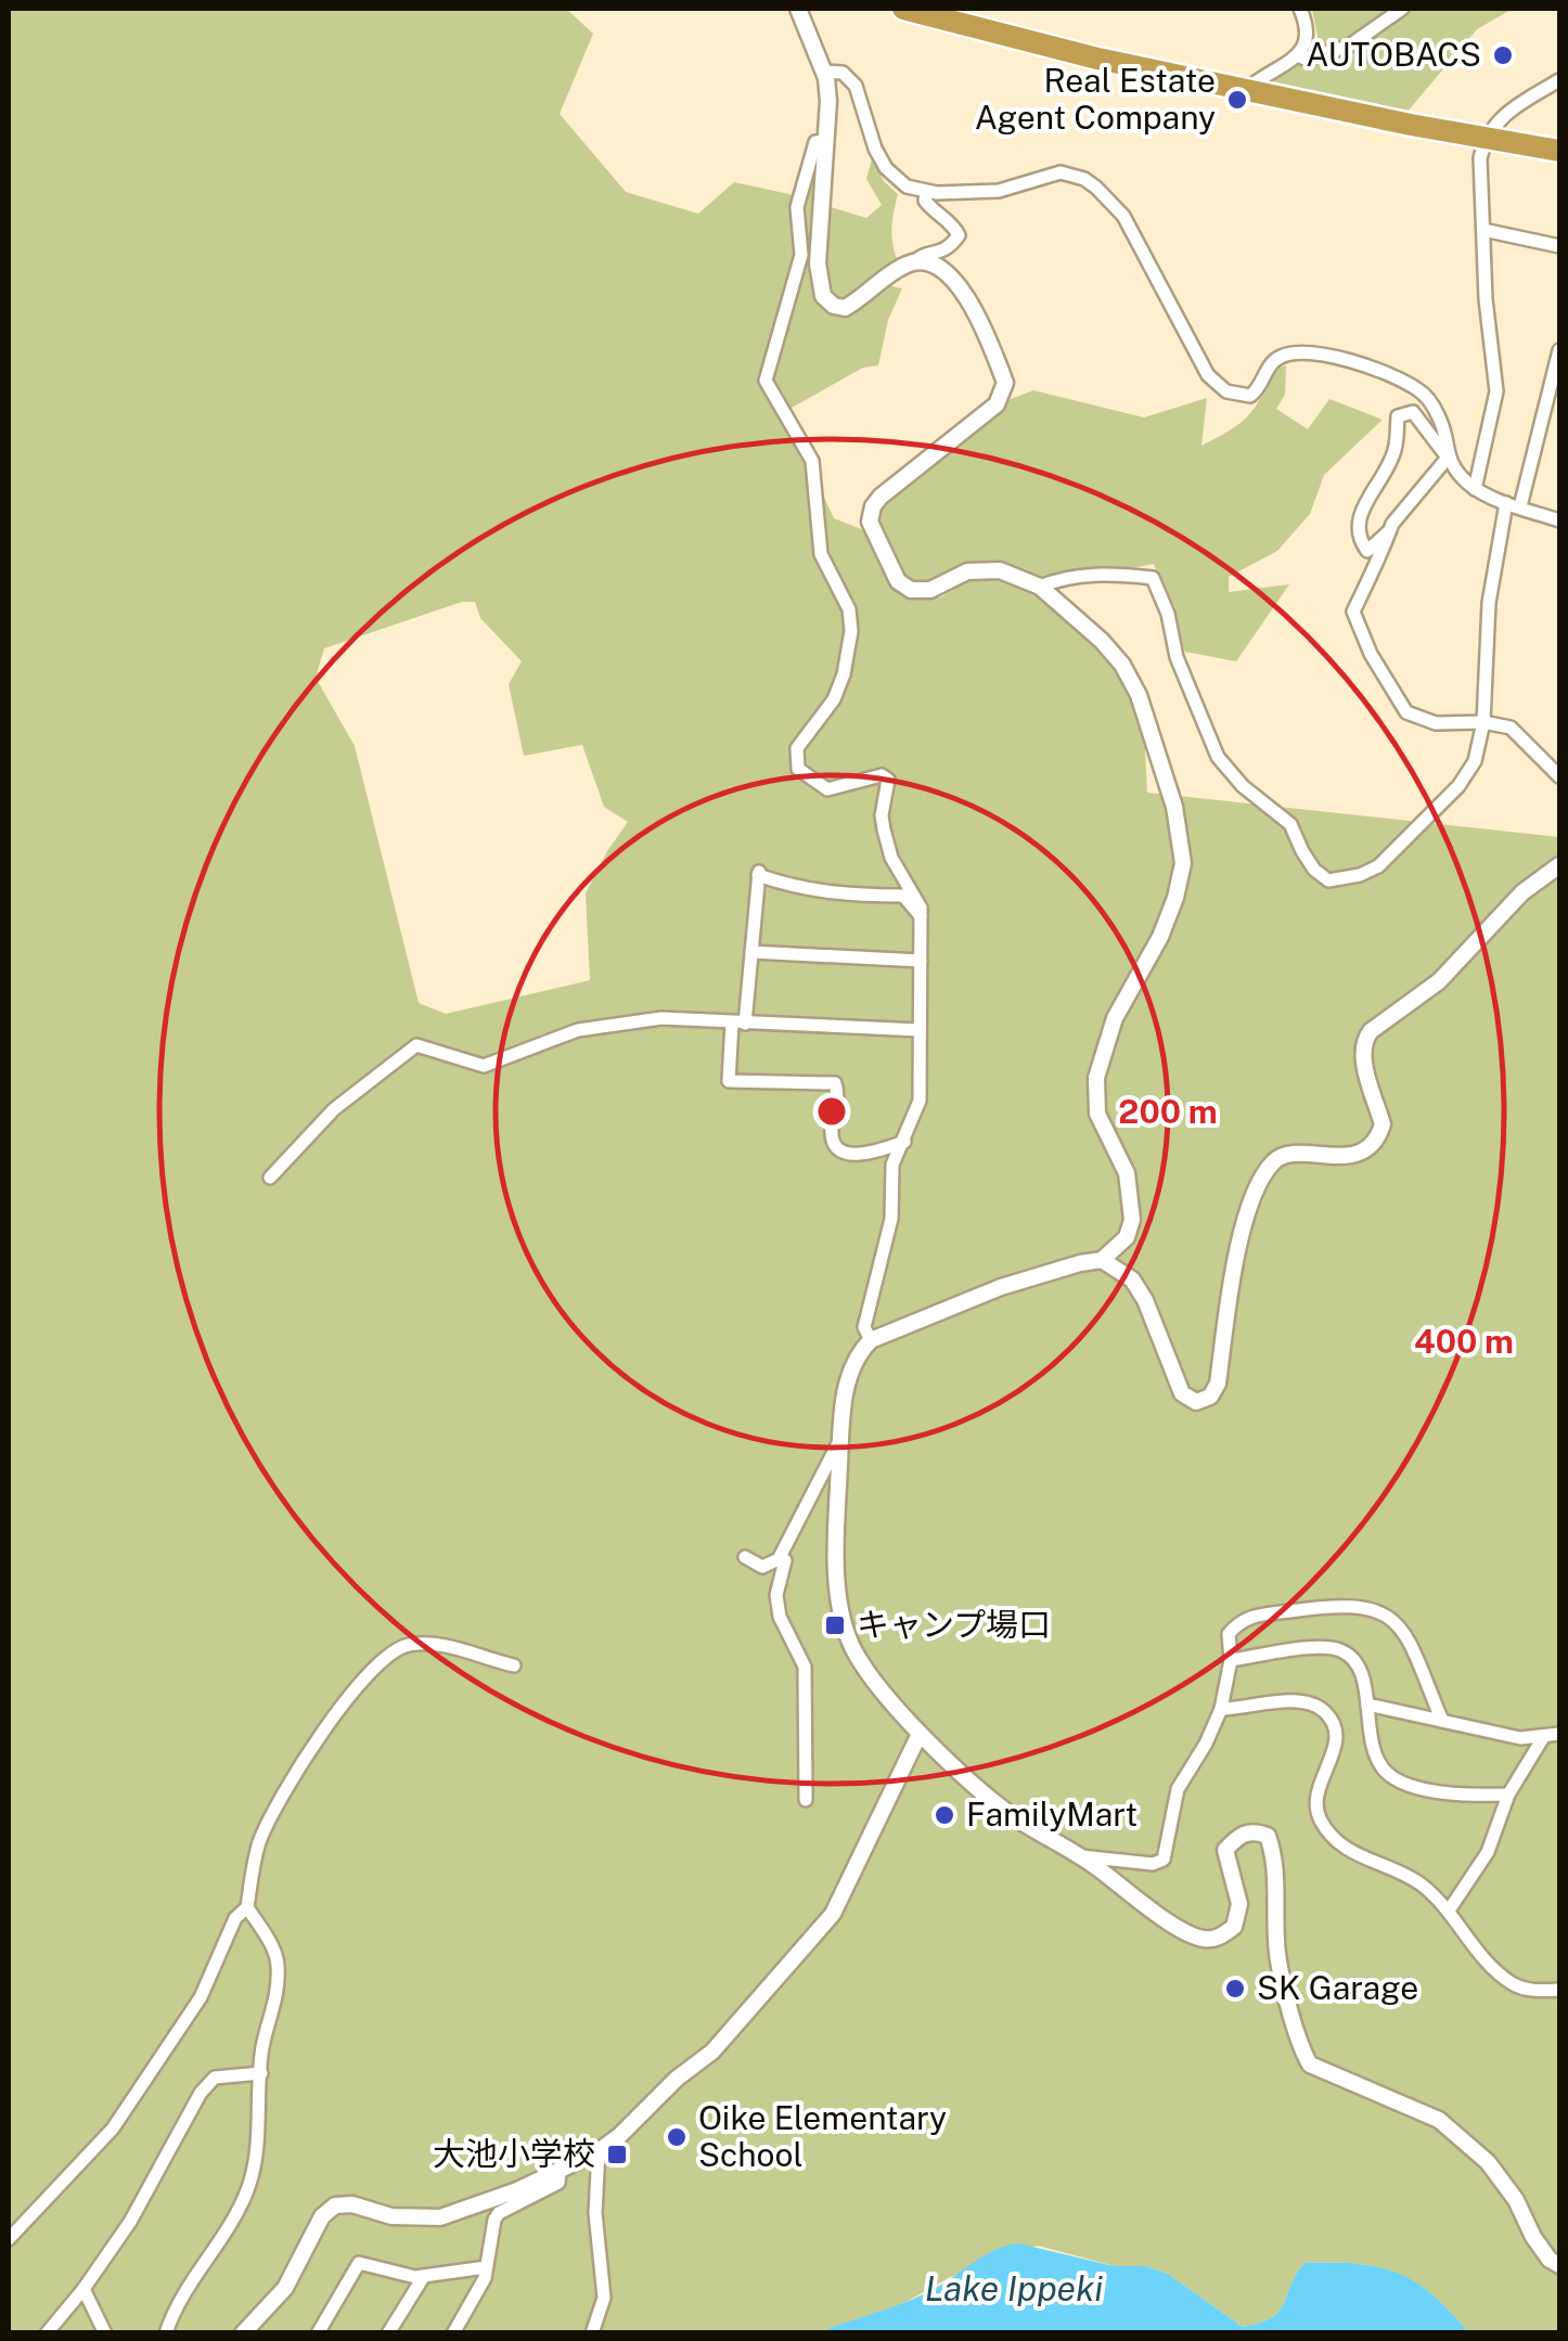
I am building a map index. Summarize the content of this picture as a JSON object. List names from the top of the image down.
{
  "water": ["Lake Ippeki"],
  "places": {
    "other": [
      "AUTOBACS",
      "Real Estate Agent Company",
      "FamilyMart",
      "SK Garage",
      "Oike Elementary School"
    ],
    "transit": ["キャンプ場口", "大池小学校"]
  },
  "rings": ["200 m", "400 m"]
}
